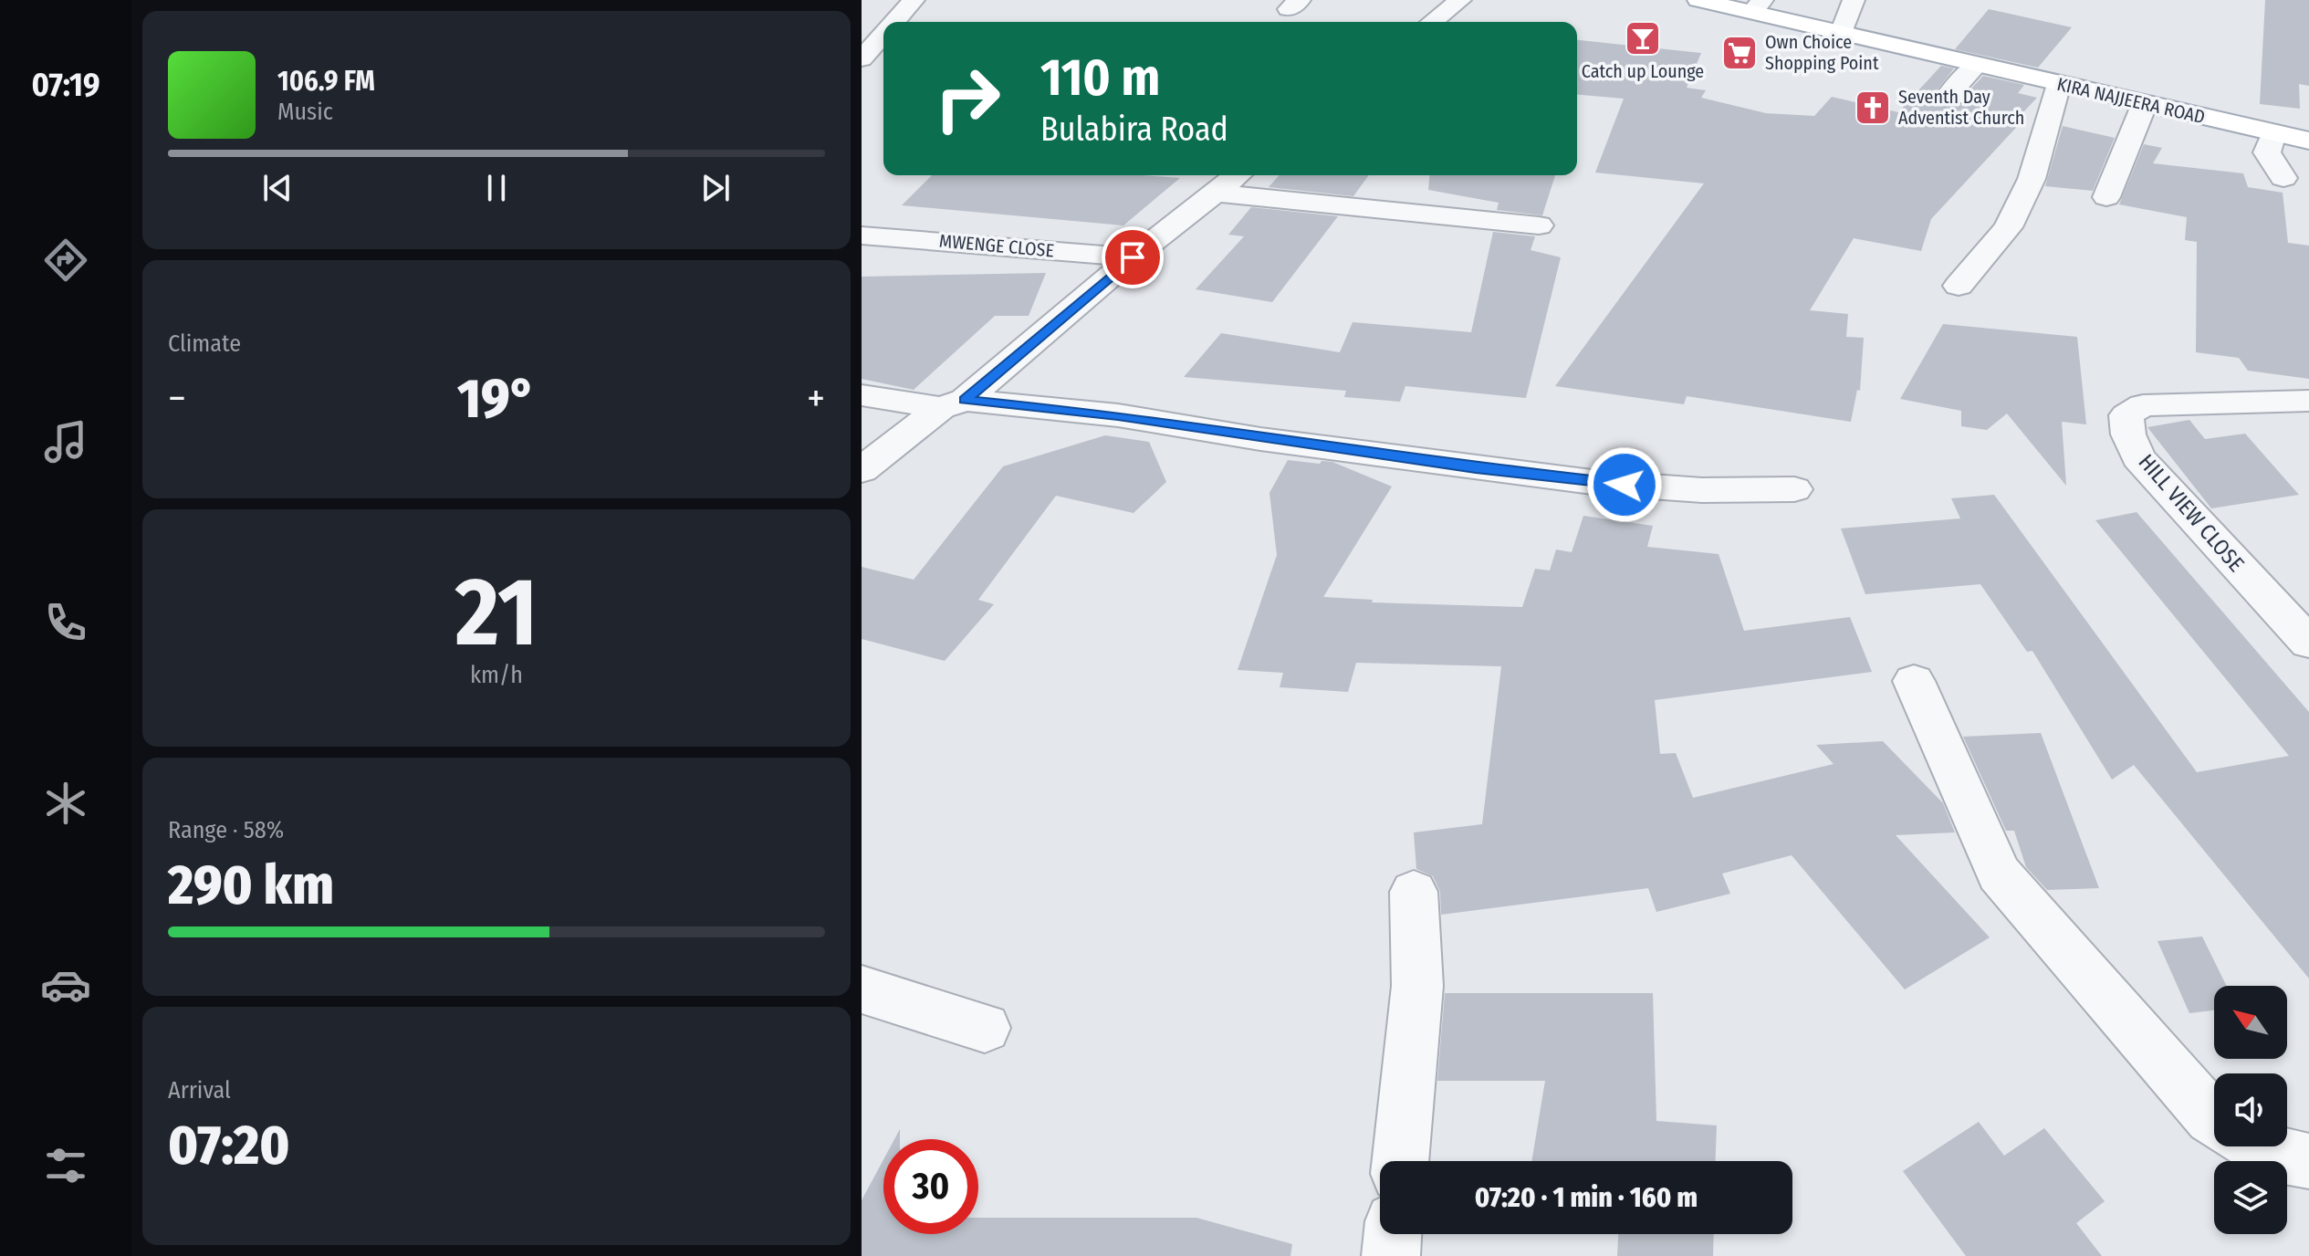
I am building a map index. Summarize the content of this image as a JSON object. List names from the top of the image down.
{
  "streets": {
    "main road": ["KIRA NAJJEERA ROAD"],
    "street": ["MWENGE CLOSE", "HILL VIEW CLOSE"]
  },
  "places": {
    "bar": ["Catch up Lounge"],
    "supermarket": ["Own Choice Shopping Point"],
    "church": ["Seventh Day Adventist Church"]
  },
  "north": "top left",
  "page": {
    "tabs": "07:19",
    "turn": ["110 m", "Bulabira Road"],
    "song": ["106.9 FM", "Music"],
    "tile": [
      "Climate",
      ["21", "km/h"],
      ["Range · 58%", "290 km"],
      ["Arrival", "07:20"]
    ],
    "heat": ["−", "19°", "+"],
    "limit": "30",
    "trip": "07:20 · 1 min · 160 m"
  }
}
